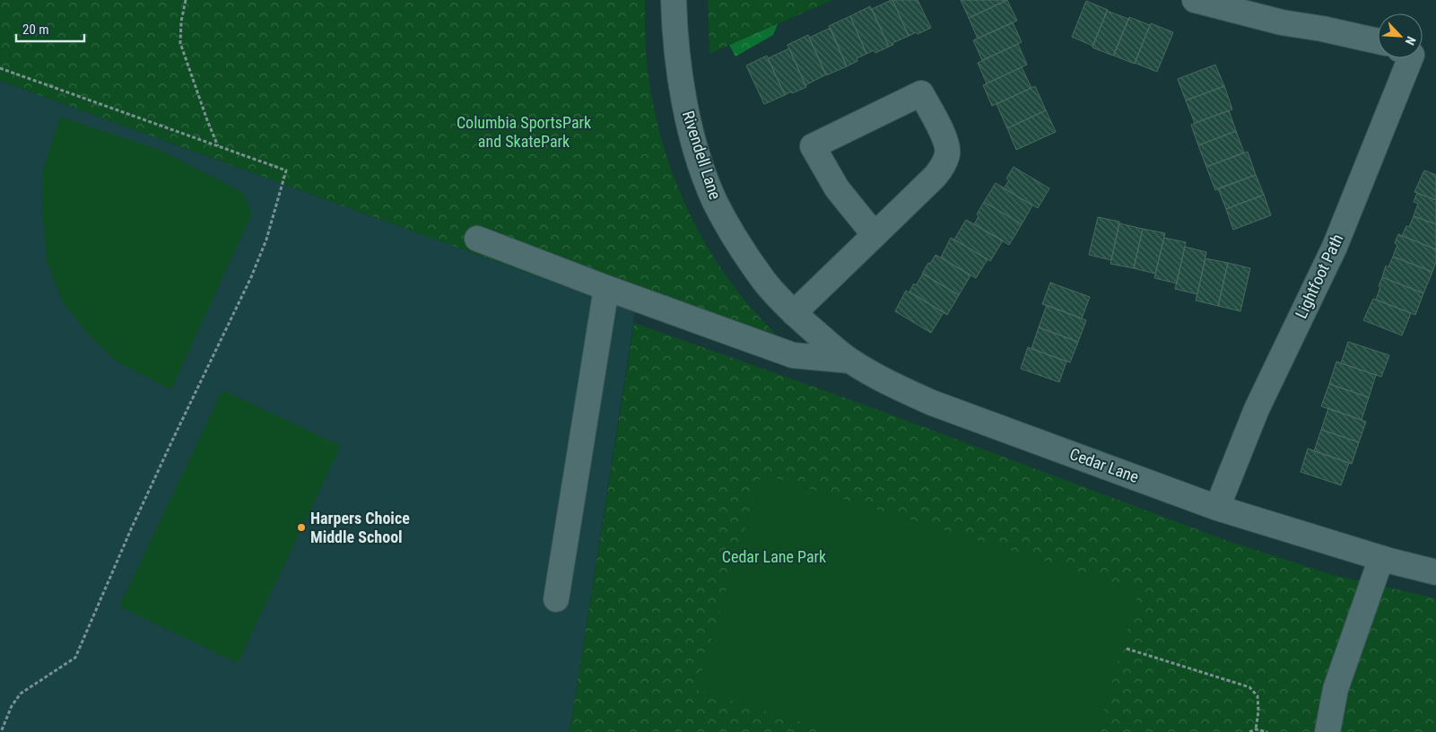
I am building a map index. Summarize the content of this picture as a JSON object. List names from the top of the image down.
{
  "streets": {
    "street": ["Rivendell Lane", "Lightfoot Path", "Cedar Lane"]
  },
  "crossings": [
    ["Rivendell Lane", "Cedar Lane"],
    ["Lightfoot Path", "Cedar Lane"]
  ],
  "parks": ["Columbia SportsPark and SkatePark", "Cedar Lane Park"],
  "places": ["Harpers Choice Middle School"],
  "scale_bar": "20 m",
  "north": "bottom right"
}
